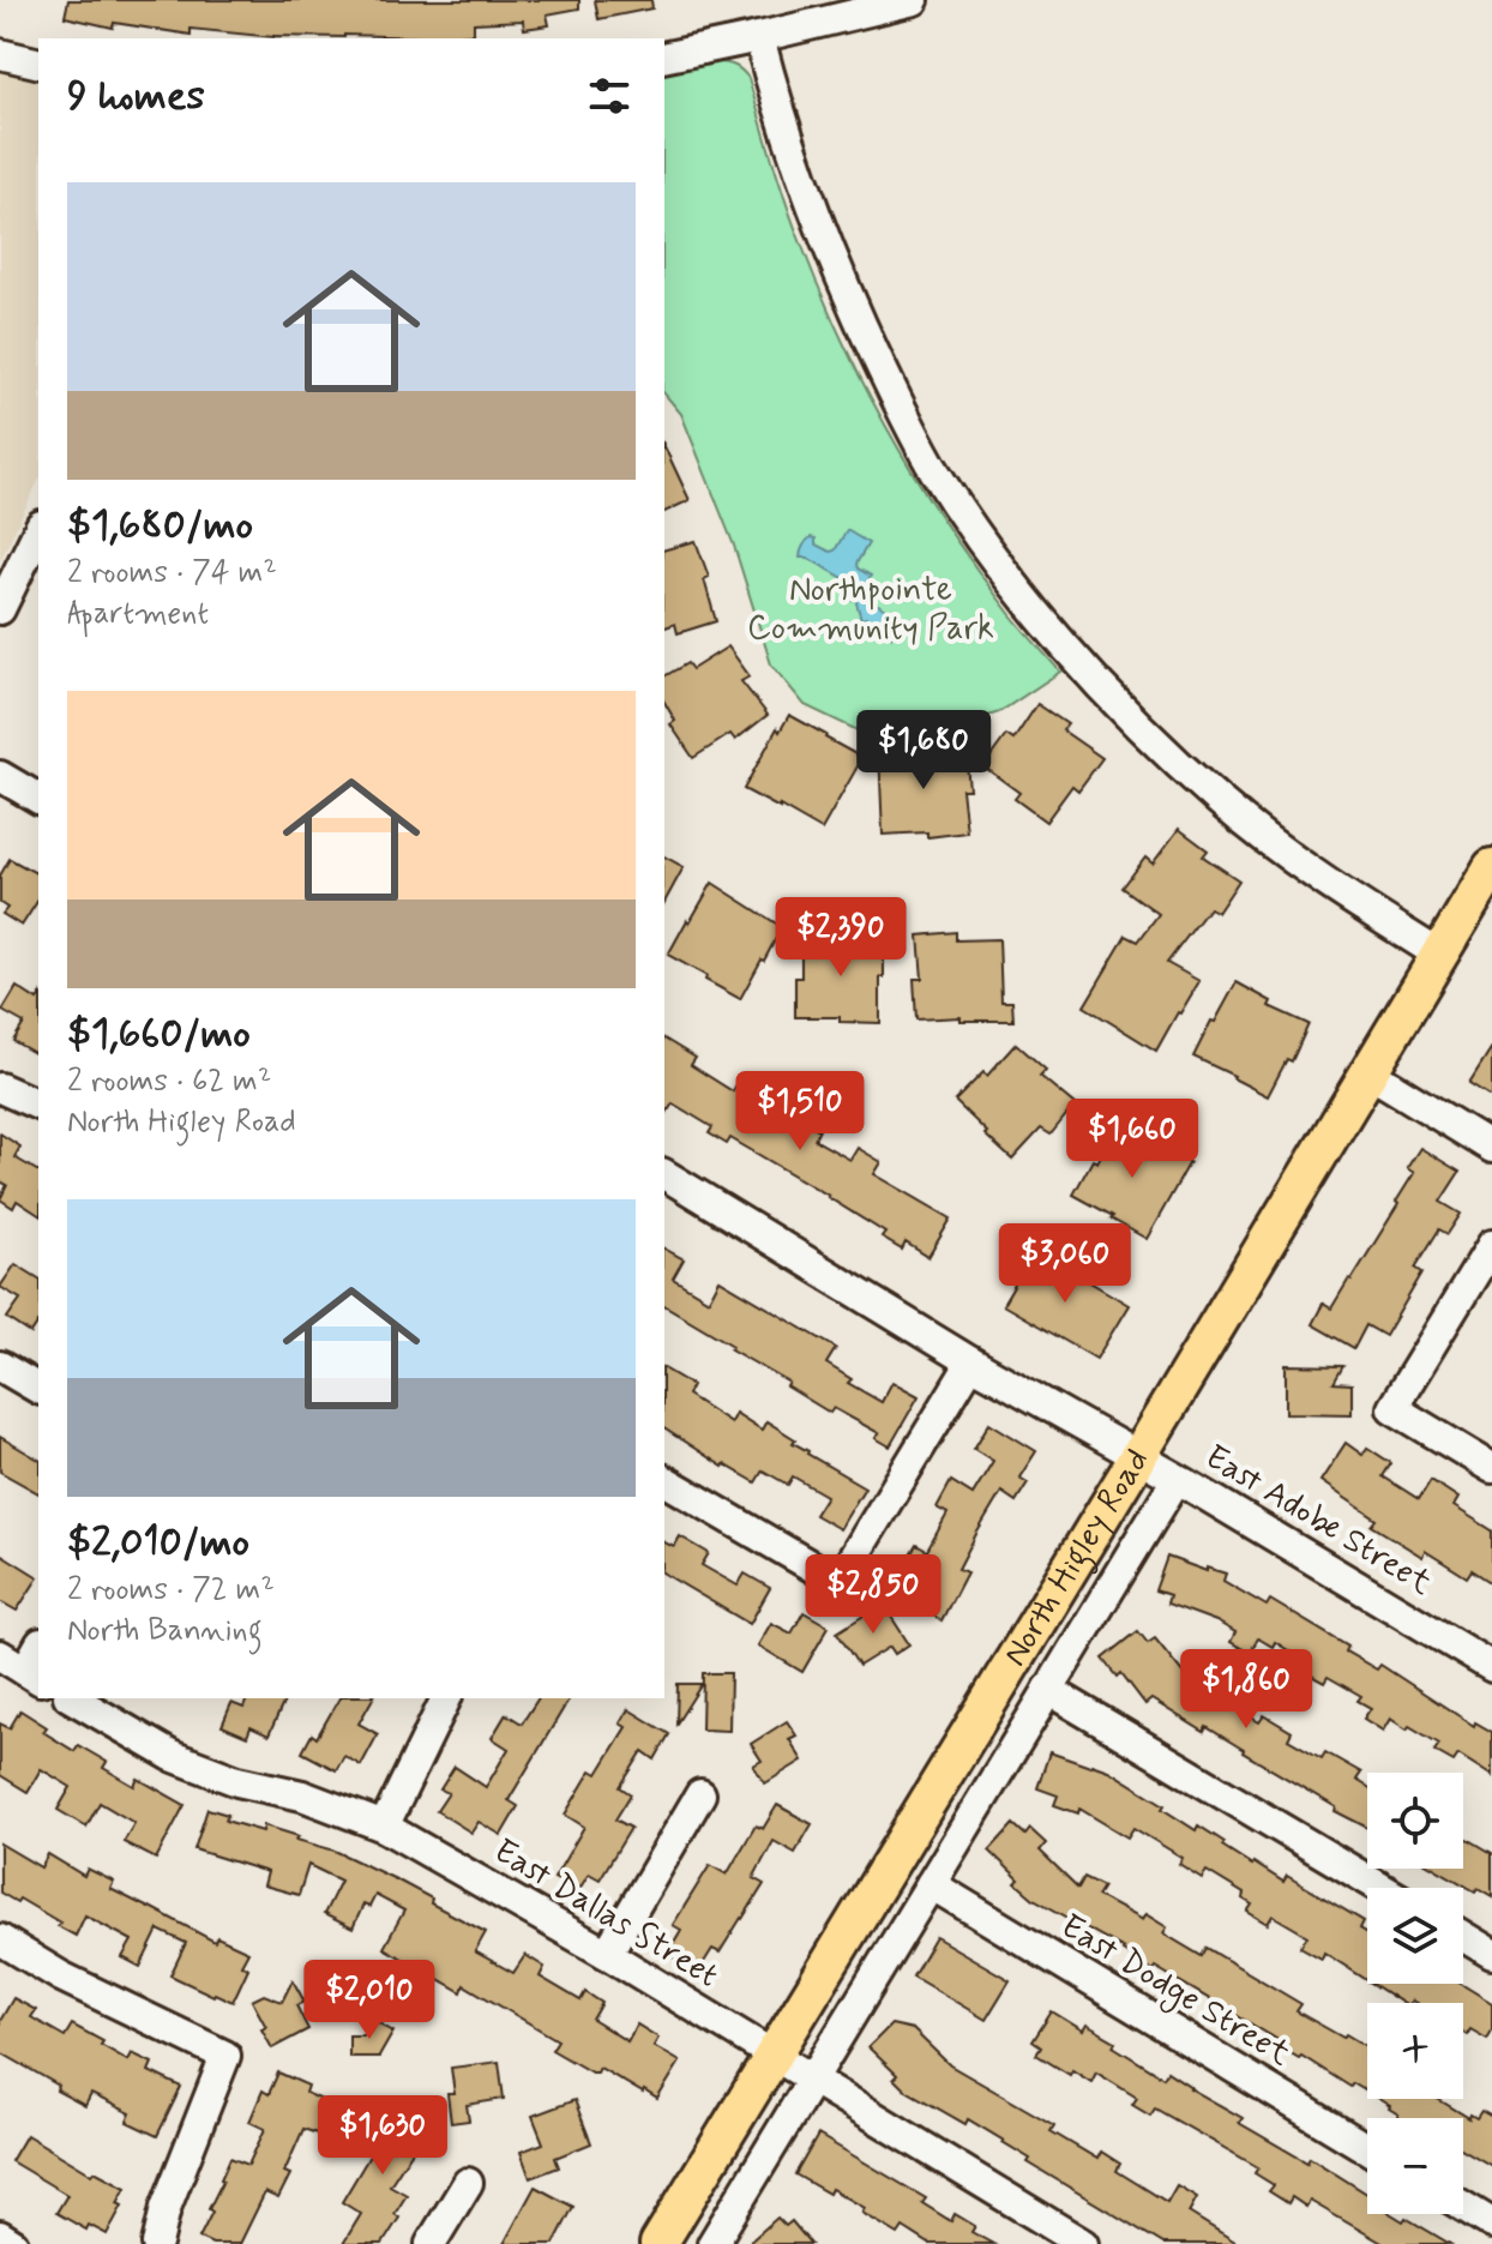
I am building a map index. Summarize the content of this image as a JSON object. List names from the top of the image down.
{
  "streets": {
    "main road": ["North Higley Road"],
    "street": ["East Adobe Street", "East Dallas Street", "East Dodge Street"]
  },
  "crossings": [
    ["East Adobe Street", "North Higley Road"],
    ["North Higley Road", "East Dallas Street"],
    ["North Higley Road", "East Dodge Street"]
  ],
  "parks": ["Northpointe Community Park"],
  "page": {
    "heading": "9 homes",
    "list": [
      {
        "name": "$1,680/mo",
        "note": "2 rooms · 74 m² · Apartment"
      },
      {
        "name": "$1,660/mo",
        "note": "2 rooms · 62 m² · North Higley Road"
      },
      {
        "name": "$2,010/mo",
        "note": "2 rooms · 72 m² · North Banning"
      }
    ],
    "price": [
      "$1,680",
      "$2,390",
      "$1,510",
      "$1,660",
      "$3,060",
      "$2,850",
      "$1,860",
      "$2,010",
      "$1,630"
    ],
    "map_buttons": ["+", "−"]
  }
}
